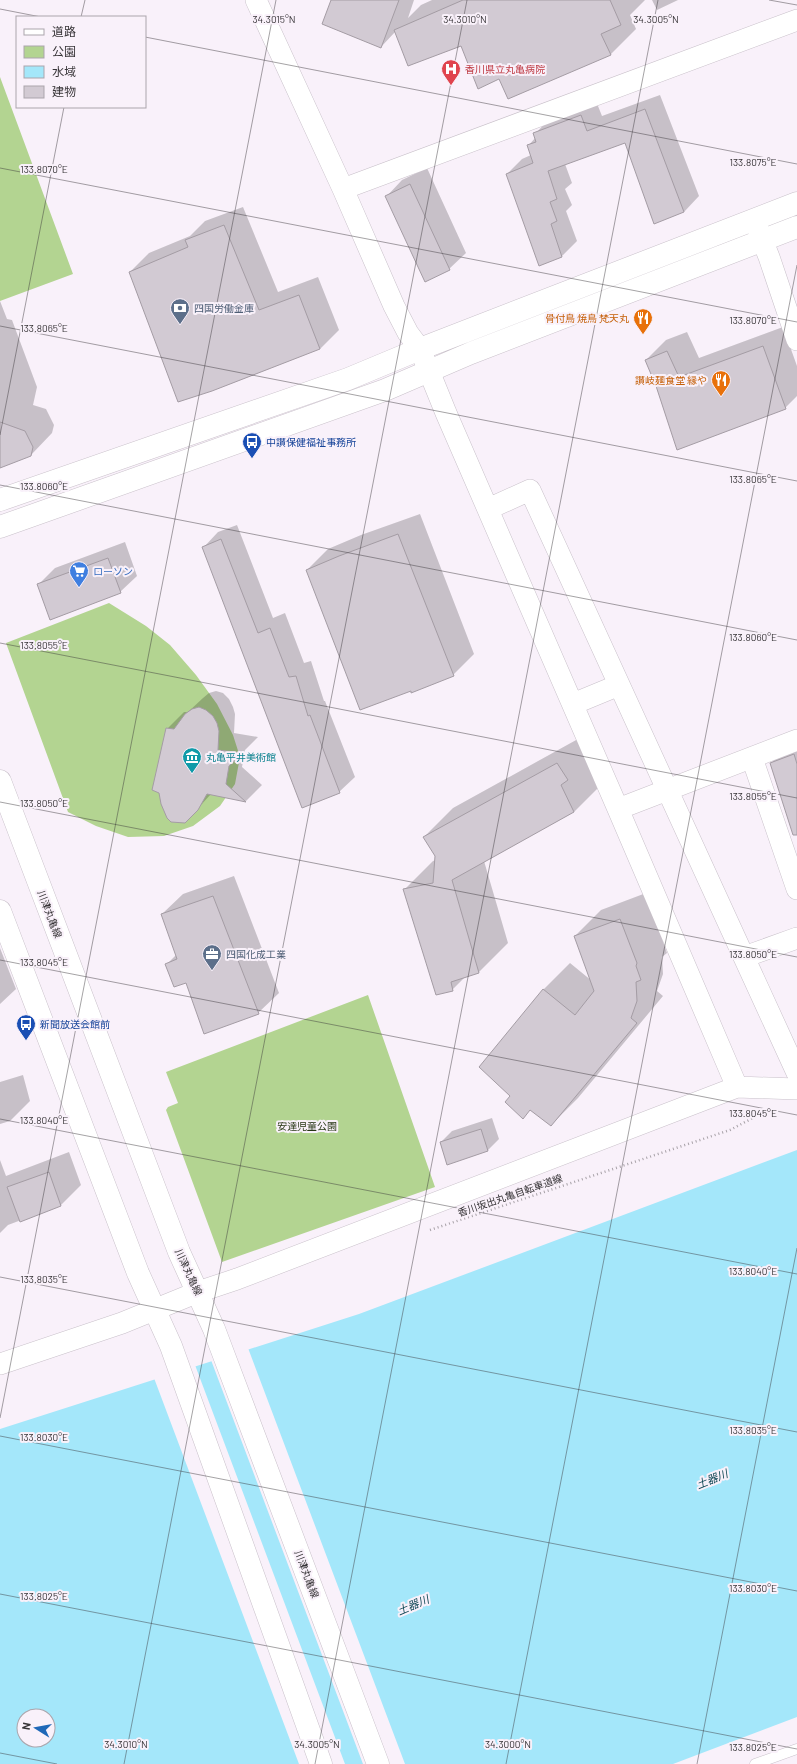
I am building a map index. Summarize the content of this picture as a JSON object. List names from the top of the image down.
{
  "streets": {
    "main road": ["川津丸亀線"],
    "path": ["香川坂出丸亀自転車道線"]
  },
  "water": ["土器川"],
  "parks": ["安達児童公園"],
  "places": {
    "hospital": ["香川県立丸亀病院"],
    "bank": ["四国労働金庫"],
    "restaurant": ["骨付鳥 焼鳥 梵天丸", "讃岐麺食堂 縁や"],
    "bus stop": ["中讃保健福祉事務所", "新聞放送会館前"],
    "supermarket": ["ローソン"],
    "museum": ["丸亀平井美術館"],
    "office": ["四国化成工業"]
  },
  "legend": [
    "道路",
    "公園",
    "水域",
    "建物"
  ],
  "north": "left",
  "coordinates": [
    "34.3015°N",
    "34.3010°N",
    "34.3005°N",
    "133.8075°E",
    "133.8070°E",
    "133.8065°E",
    "133.8060°E",
    "133.8055°E",
    "133.8050°E",
    "133.8045°E",
    "133.8040°E",
    "133.8035°E",
    "133.8030°E",
    "133.8025°E",
    "34.3000°N"
  ]
}
